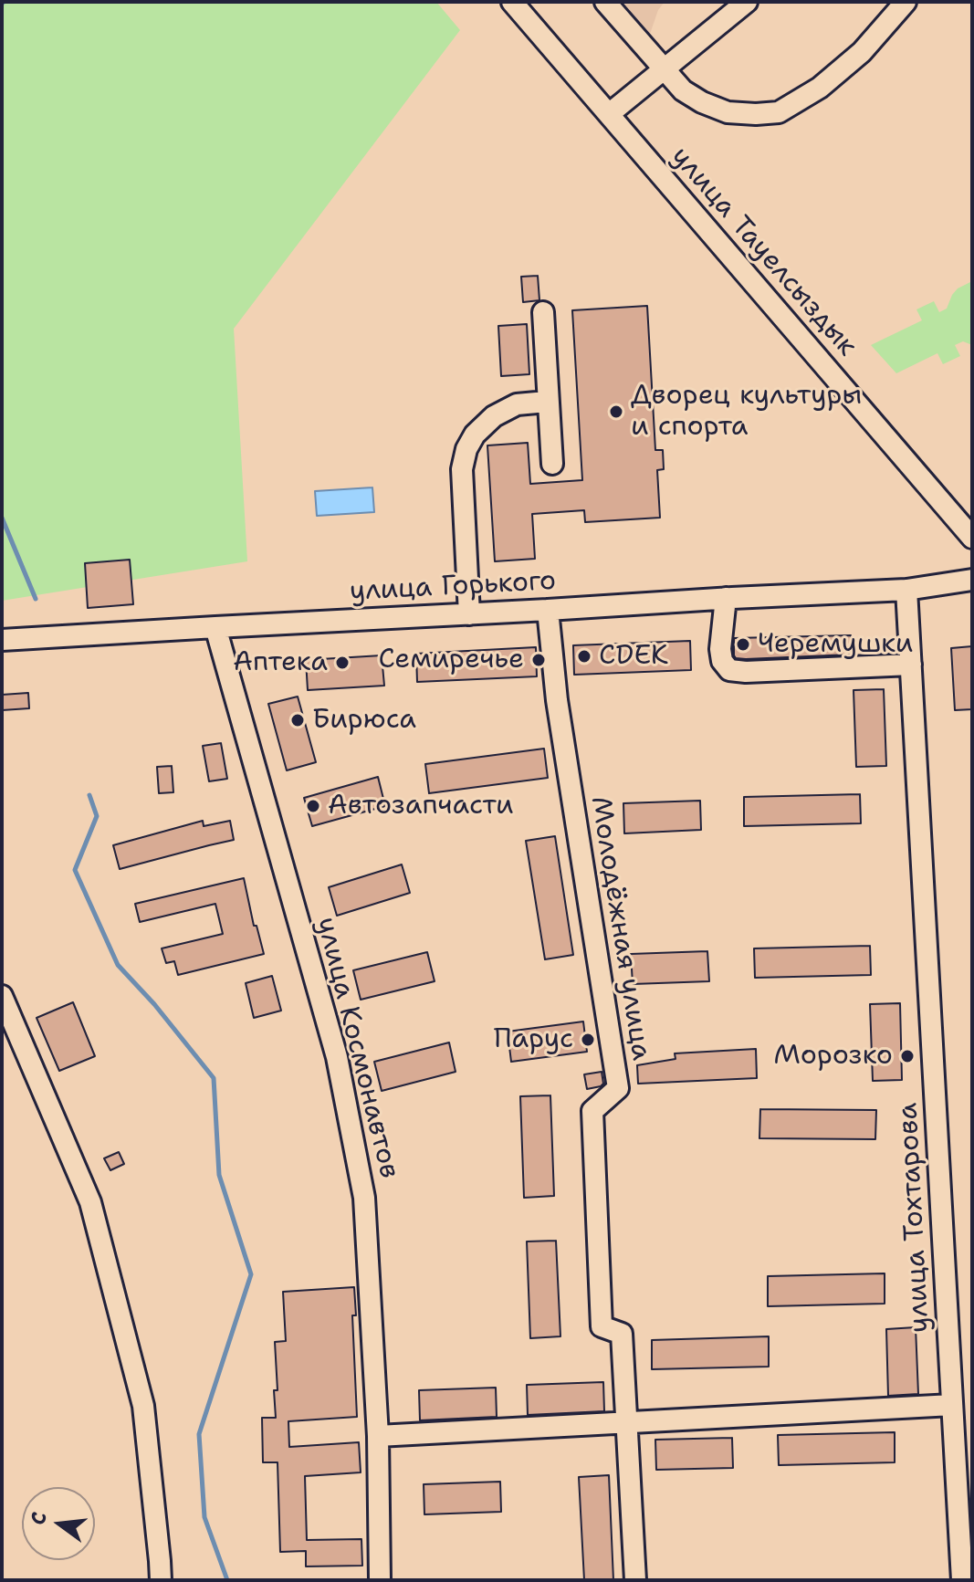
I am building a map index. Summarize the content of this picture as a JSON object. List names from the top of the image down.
{
  "streets": {
    "street": [
      "улица Тауелсыздык",
      "улица Горького",
      "Молодёжная улица",
      "улица Космонавтов",
      "улица Тохтарова"
    ]
  },
  "crossings": [
    ["улица Горького", "Молодёжная улица"],
    ["улица Горького", "улица Космонавтов"],
    ["улица Горького", "улица Тохтарова"]
  ],
  "places": [
    "Дворец культуры и спорта",
    "Черемушки",
    "CDEK",
    "Семиречье",
    "Аптека",
    "Бирюса",
    "Автозапчасти",
    "Парус",
    "Морозко"
  ],
  "north": "left"
}
